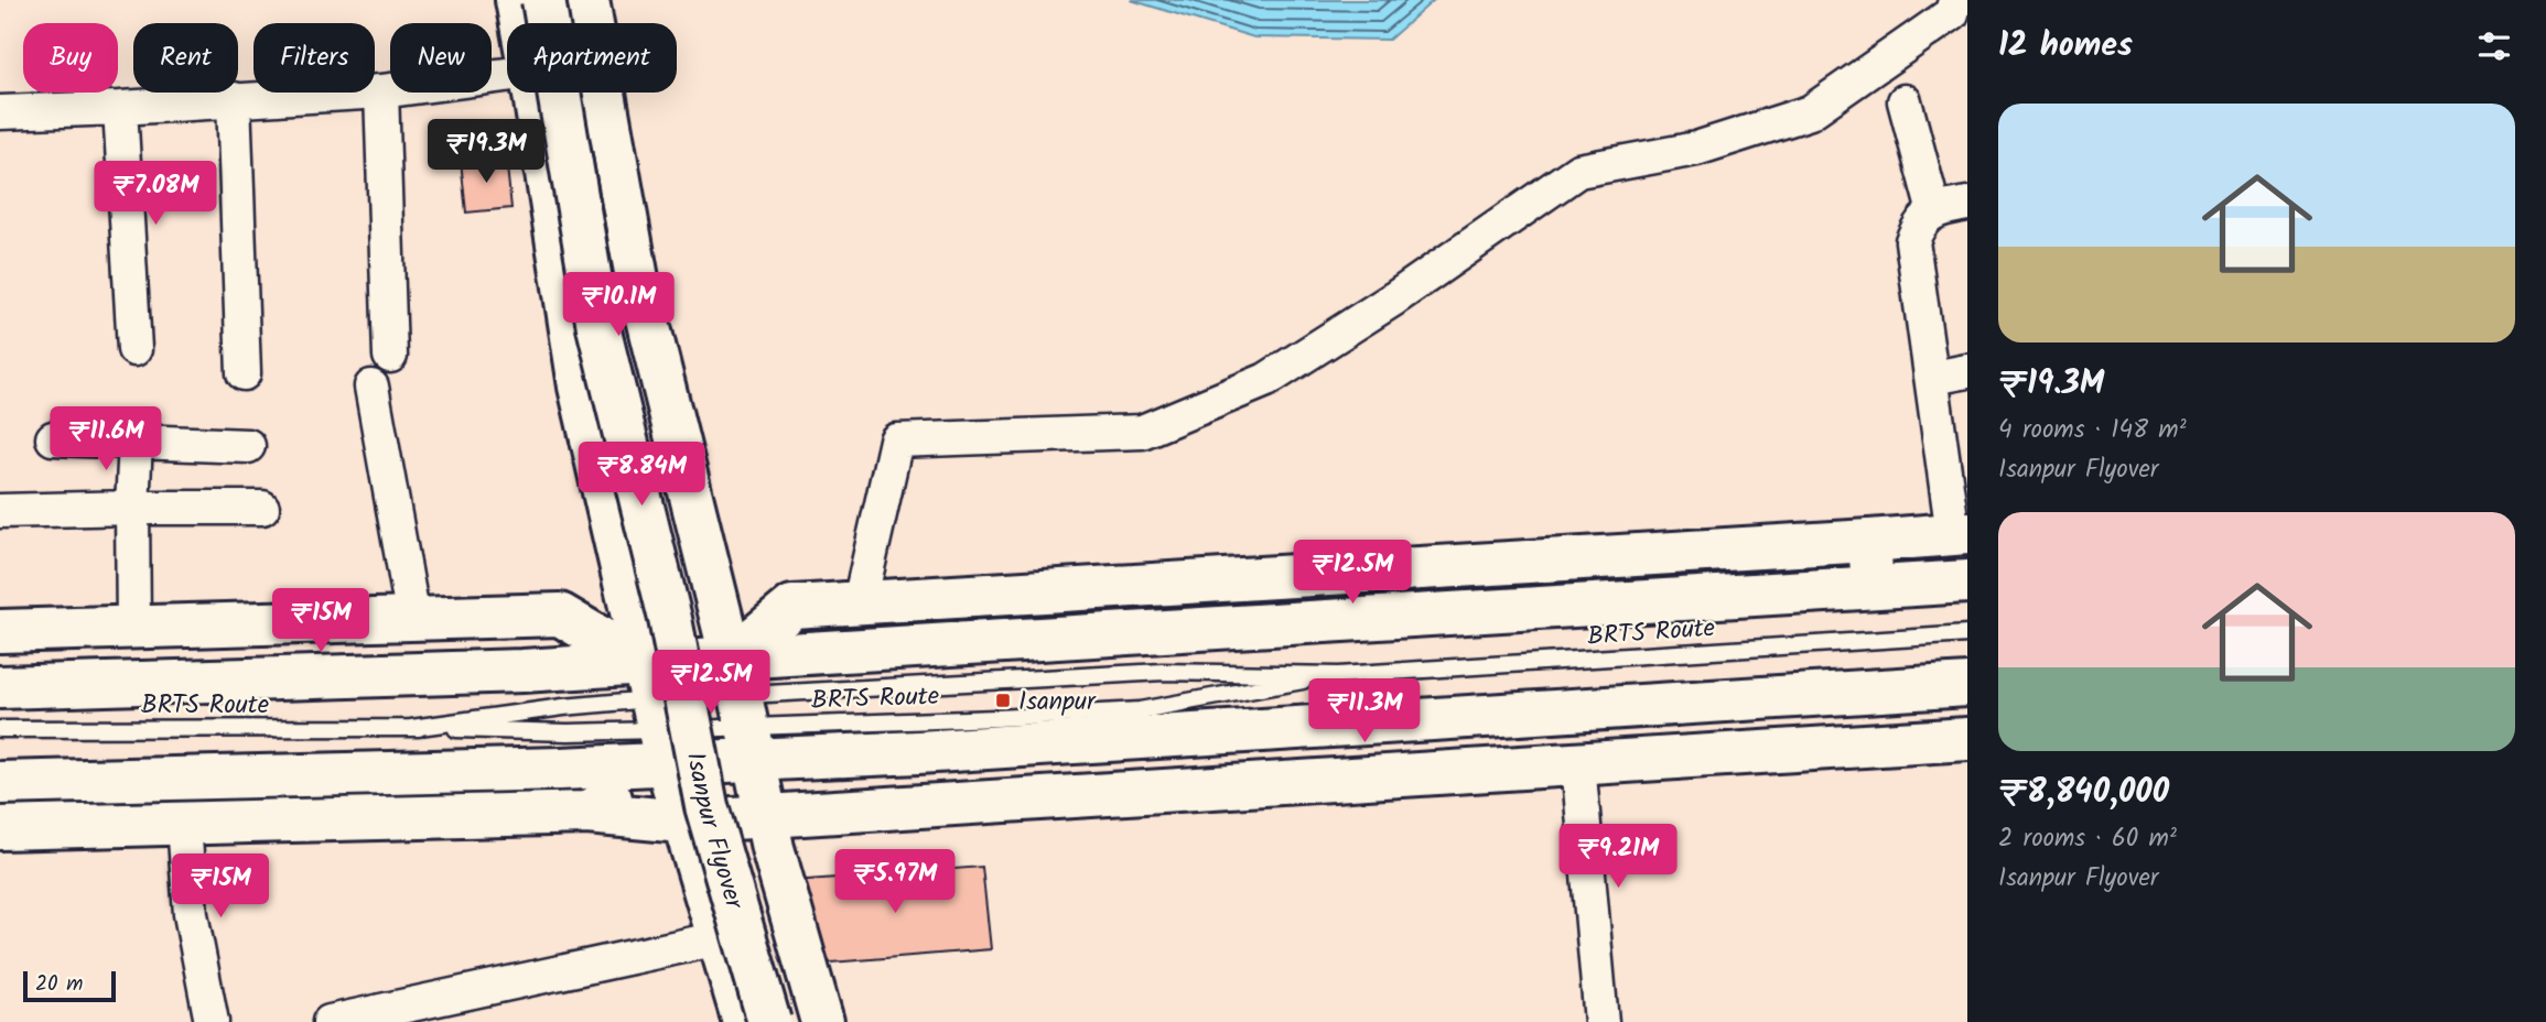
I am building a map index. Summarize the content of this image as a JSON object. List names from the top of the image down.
{
  "streets": {
    "street": ["Isanpur Flyover"],
    "lane": ["BRTS Route"]
  },
  "places": {
    "transit": ["Isanpur"]
  },
  "scale_bar": "20 m",
  "page": {
    "heading": "12 homes",
    "chip": [
      "Buy",
      "Rent",
      "Filters",
      "New",
      "Apartment"
    ],
    "list": [
      {
        "name": "₹19.3M",
        "note": "4 rooms · 148 m² · Isanpur Flyover"
      },
      {
        "name": "₹8,840,000",
        "note": "2 rooms · 60 m² · Isanpur Flyover"
      }
    ],
    "price": [
      "₹19.3M",
      "₹7.08M",
      "₹10.1M",
      "₹11.6M",
      "₹8.84M",
      "₹12.5M",
      "₹15M",
      "₹12.5M",
      "₹11.3M",
      "₹9.21M",
      "₹5.97M",
      "₹15M"
    ],
    "scale": "20 m"
  }
}
